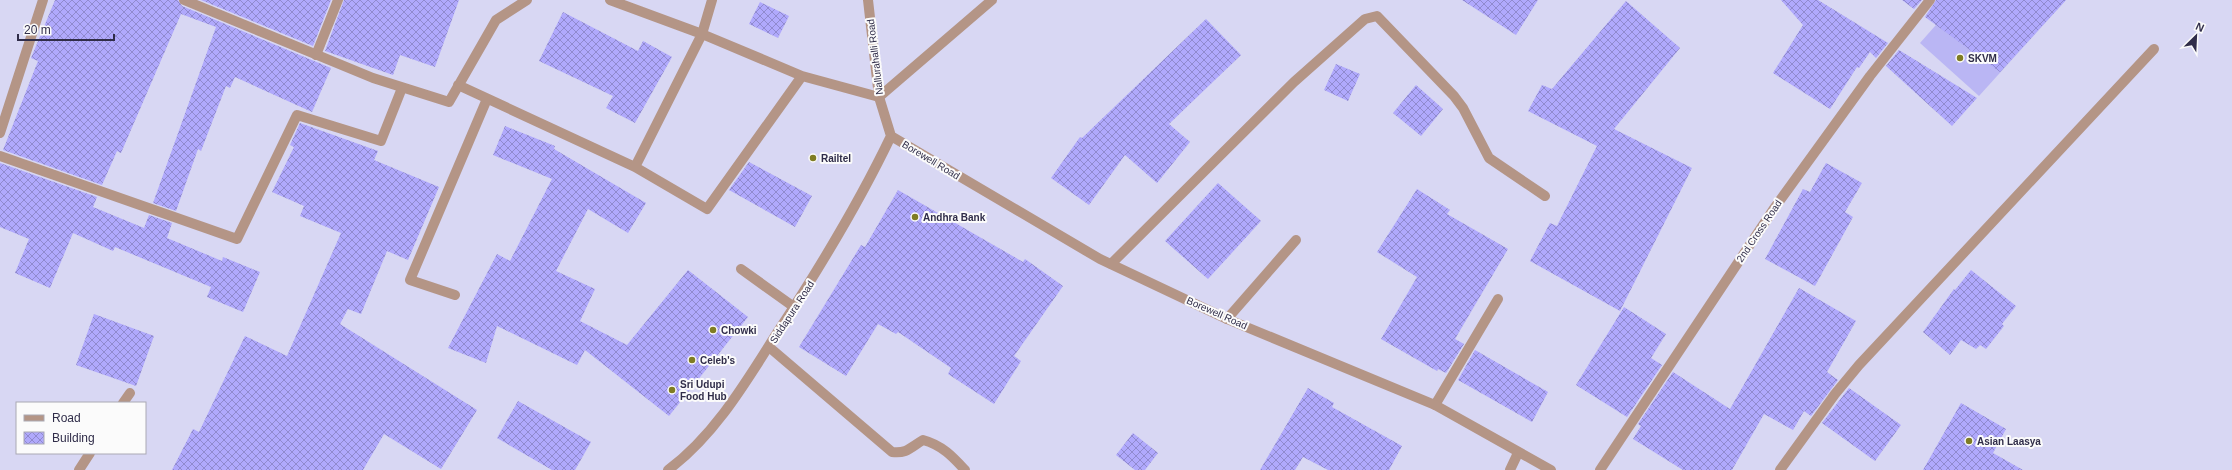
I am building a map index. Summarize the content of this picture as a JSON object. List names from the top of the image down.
{
  "streets": {
    "street": [
      "Nallurahalli Road",
      "Borewell Road",
      "2nd Cross Road",
      "Siddapura Road"
    ]
  },
  "crossings": [
    ["Nallurahalli Road", "Borewell Road"],
    ["Nallurahalli Road", "Siddapura Road"],
    ["Borewell Road", "Siddapura Road"]
  ],
  "places": [
    "SKVM",
    "Railtel",
    "Andhra Bank",
    "Chowki",
    "Celeb's",
    "Sri Udupi Food Hub",
    "Asian Laasya"
  ],
  "legend": ["Road", "Building"],
  "scale_bar": "20 m",
  "north": "top right"
}
